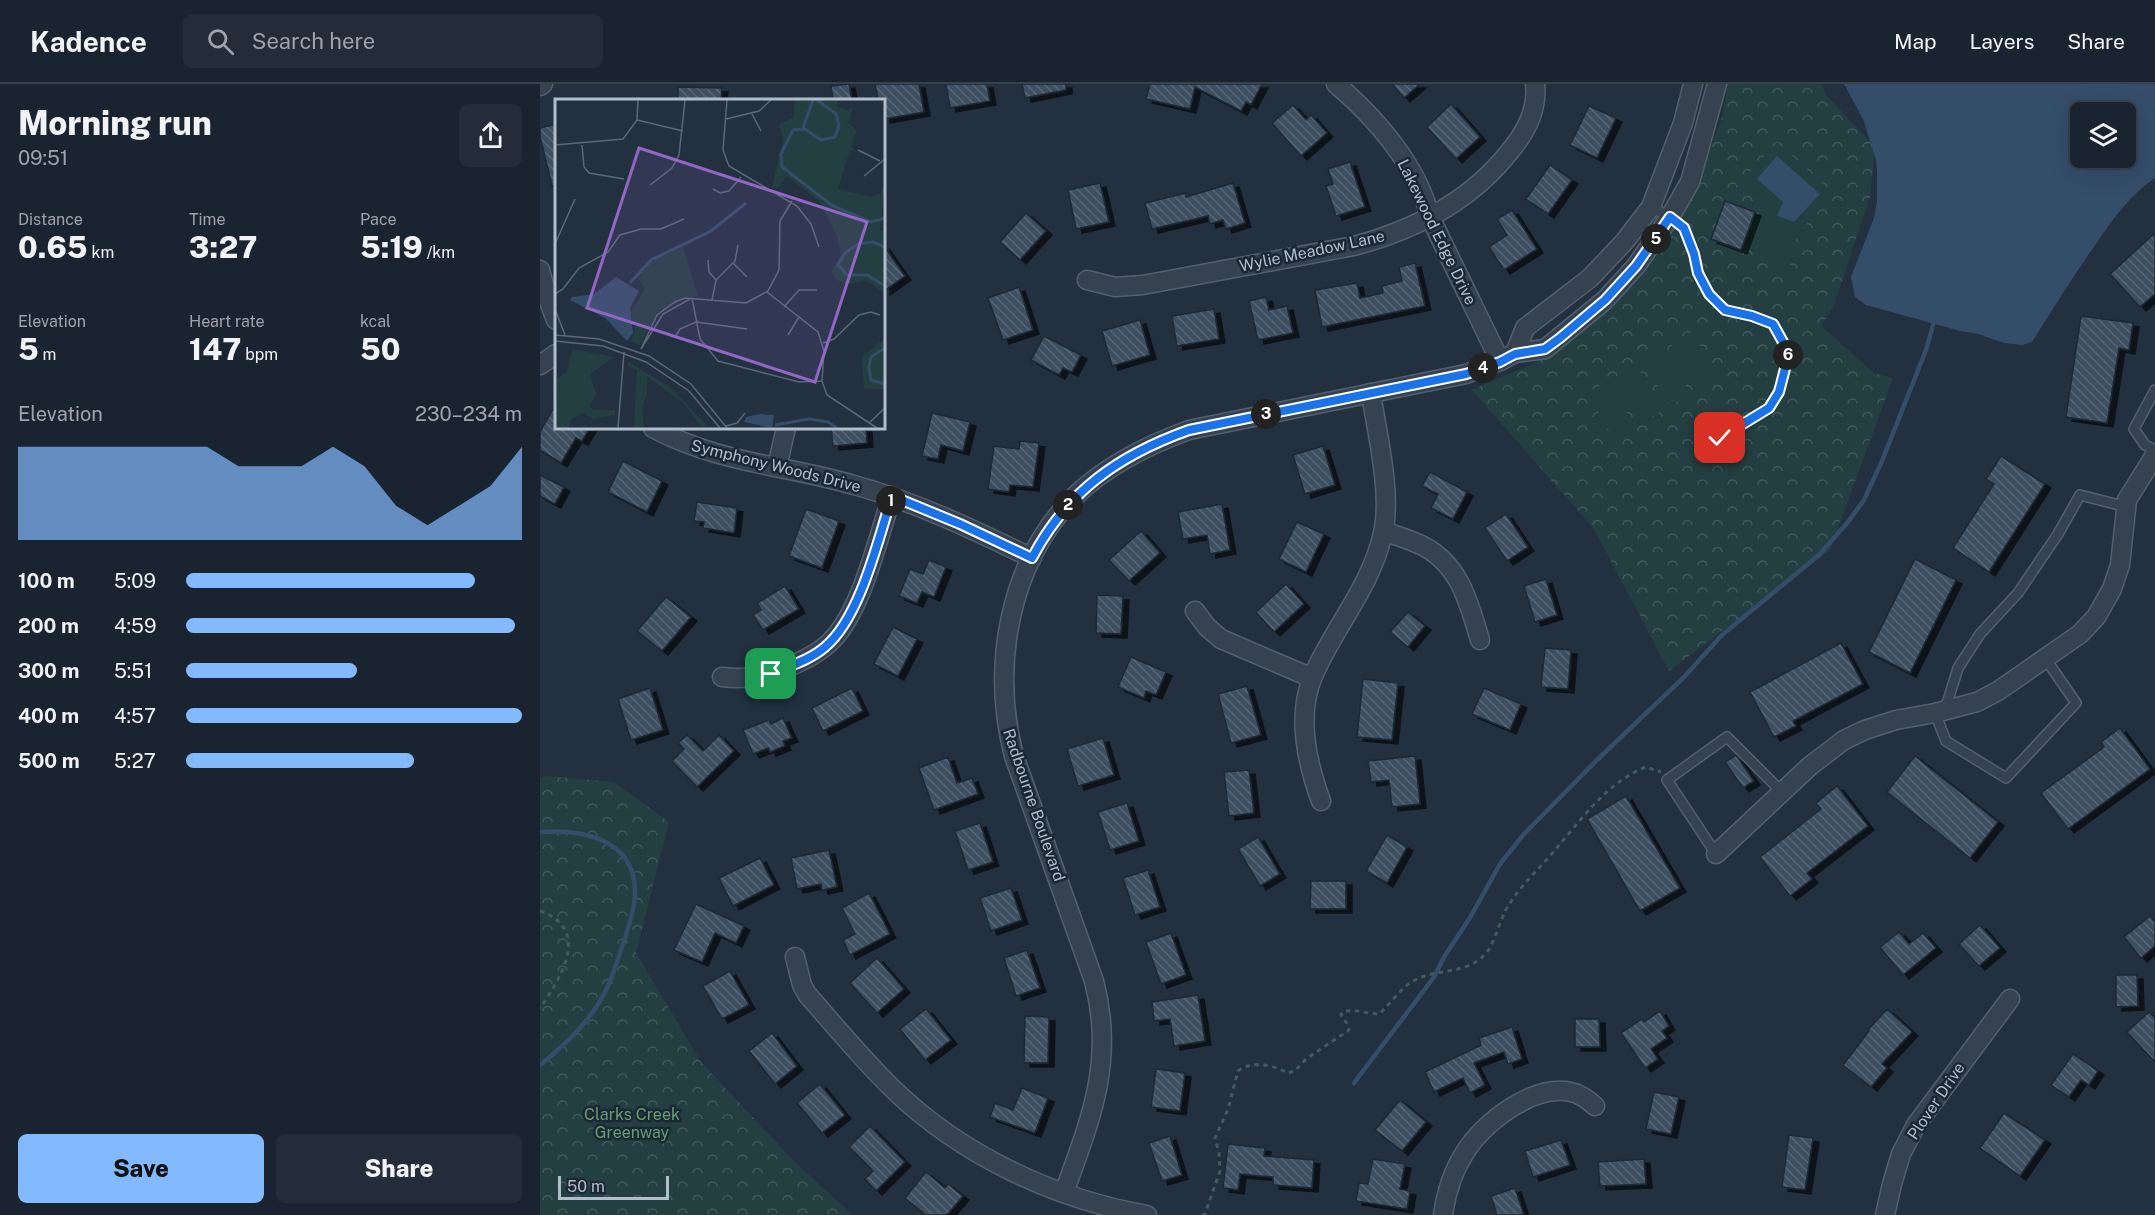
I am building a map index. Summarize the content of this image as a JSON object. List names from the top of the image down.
{
  "streets": {
    "street": [
      "Lakewood Edge Drive",
      "Wylie Meadow Lane",
      "Symphony Woods Drive",
      "Radbourne Boulevard",
      "Plover Drive"
    ]
  },
  "crossings": [
    ["Lakewood Edge Drive", "Wylie Meadow Lane"],
    ["Lakewood Edge Drive", "Radbourne Boulevard"],
    ["Symphony Woods Drive", "Radbourne Boulevard"]
  ],
  "parks": ["Clarks Creek Greenway"],
  "scale_bar": "50 m",
  "page": {
    "header": "Kadence",
    "search": "Search here",
    "nav": ["Map", "Layers", "Share"],
    "heading": ["Morning run", "09:51"],
    "stats": [
      ["Distance", "0.65 km"],
      ["Time", "3:27"],
      ["Pace", "5:19 /km"],
      ["Elevation", "5 m"],
      ["Heart rate", "147 bpm"],
      ["kcal", "50"]
    ],
    "pins": [
      "5",
      "6",
      "4",
      "3",
      "1",
      "2"
    ],
    "chart": ["Elevation", "230–234 m"],
    "list": [
      {
        "name": "100 m",
        "note": "5:09"
      },
      {
        "name": "200 m",
        "note": "4:59"
      },
      {
        "name": "300 m",
        "note": "5:51"
      },
      {
        "name": "400 m",
        "note": "4:57"
      },
      {
        "name": "500 m",
        "note": "5:27"
      }
    ],
    "buttons": ["Save", "Share"],
    "scale": "50 m"
  }
}
